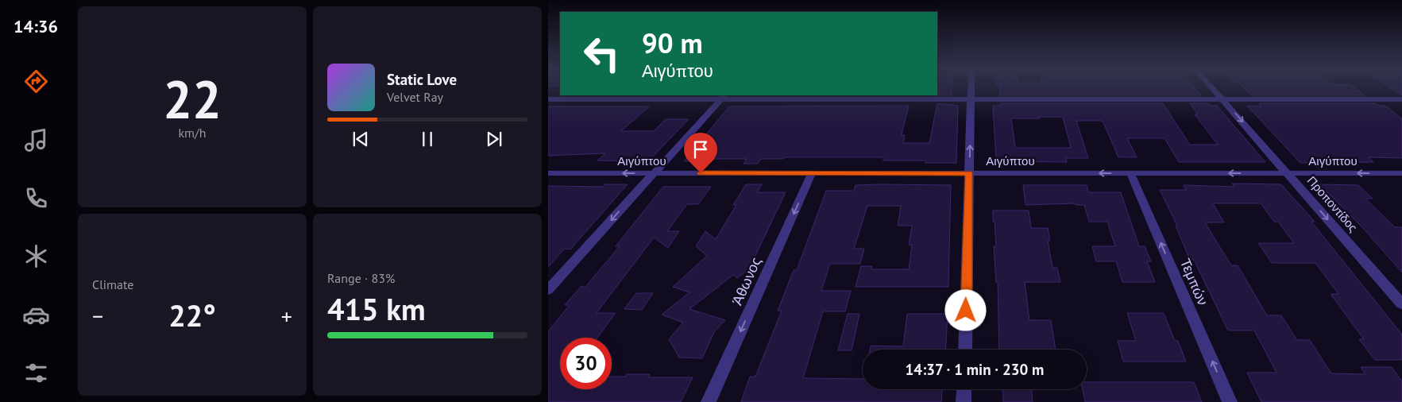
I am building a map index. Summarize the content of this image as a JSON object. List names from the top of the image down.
{
  "streets": {
    "street": [
      "Αιγύπτου",
      "Προποντίδος",
      "Άθωνος",
      "Τεμπών"
    ]
  },
  "crossings": [
    ["Αιγύπτου", "Προποντίδος"],
    ["Αιγύπτου", "Άθωνος"],
    ["Αιγύπτου", "Τεμπών"]
  ],
  "one_way": ["Προποντίδος", "Άθωνος", "Τεμπών"],
  "page": {
    "tabs": "14:36",
    "tile": [
      ["22", "km/h"],
      "Climate",
      ["Range · 83%", "415 km"]
    ],
    "turn": ["90 m", "Αιγύπτου"],
    "song": ["Static Love", "Velvet Ray"],
    "heat": ["−", "22°", "+"],
    "limit": "30",
    "trip": "14:37 · 1 min · 230 m"
  }
}
